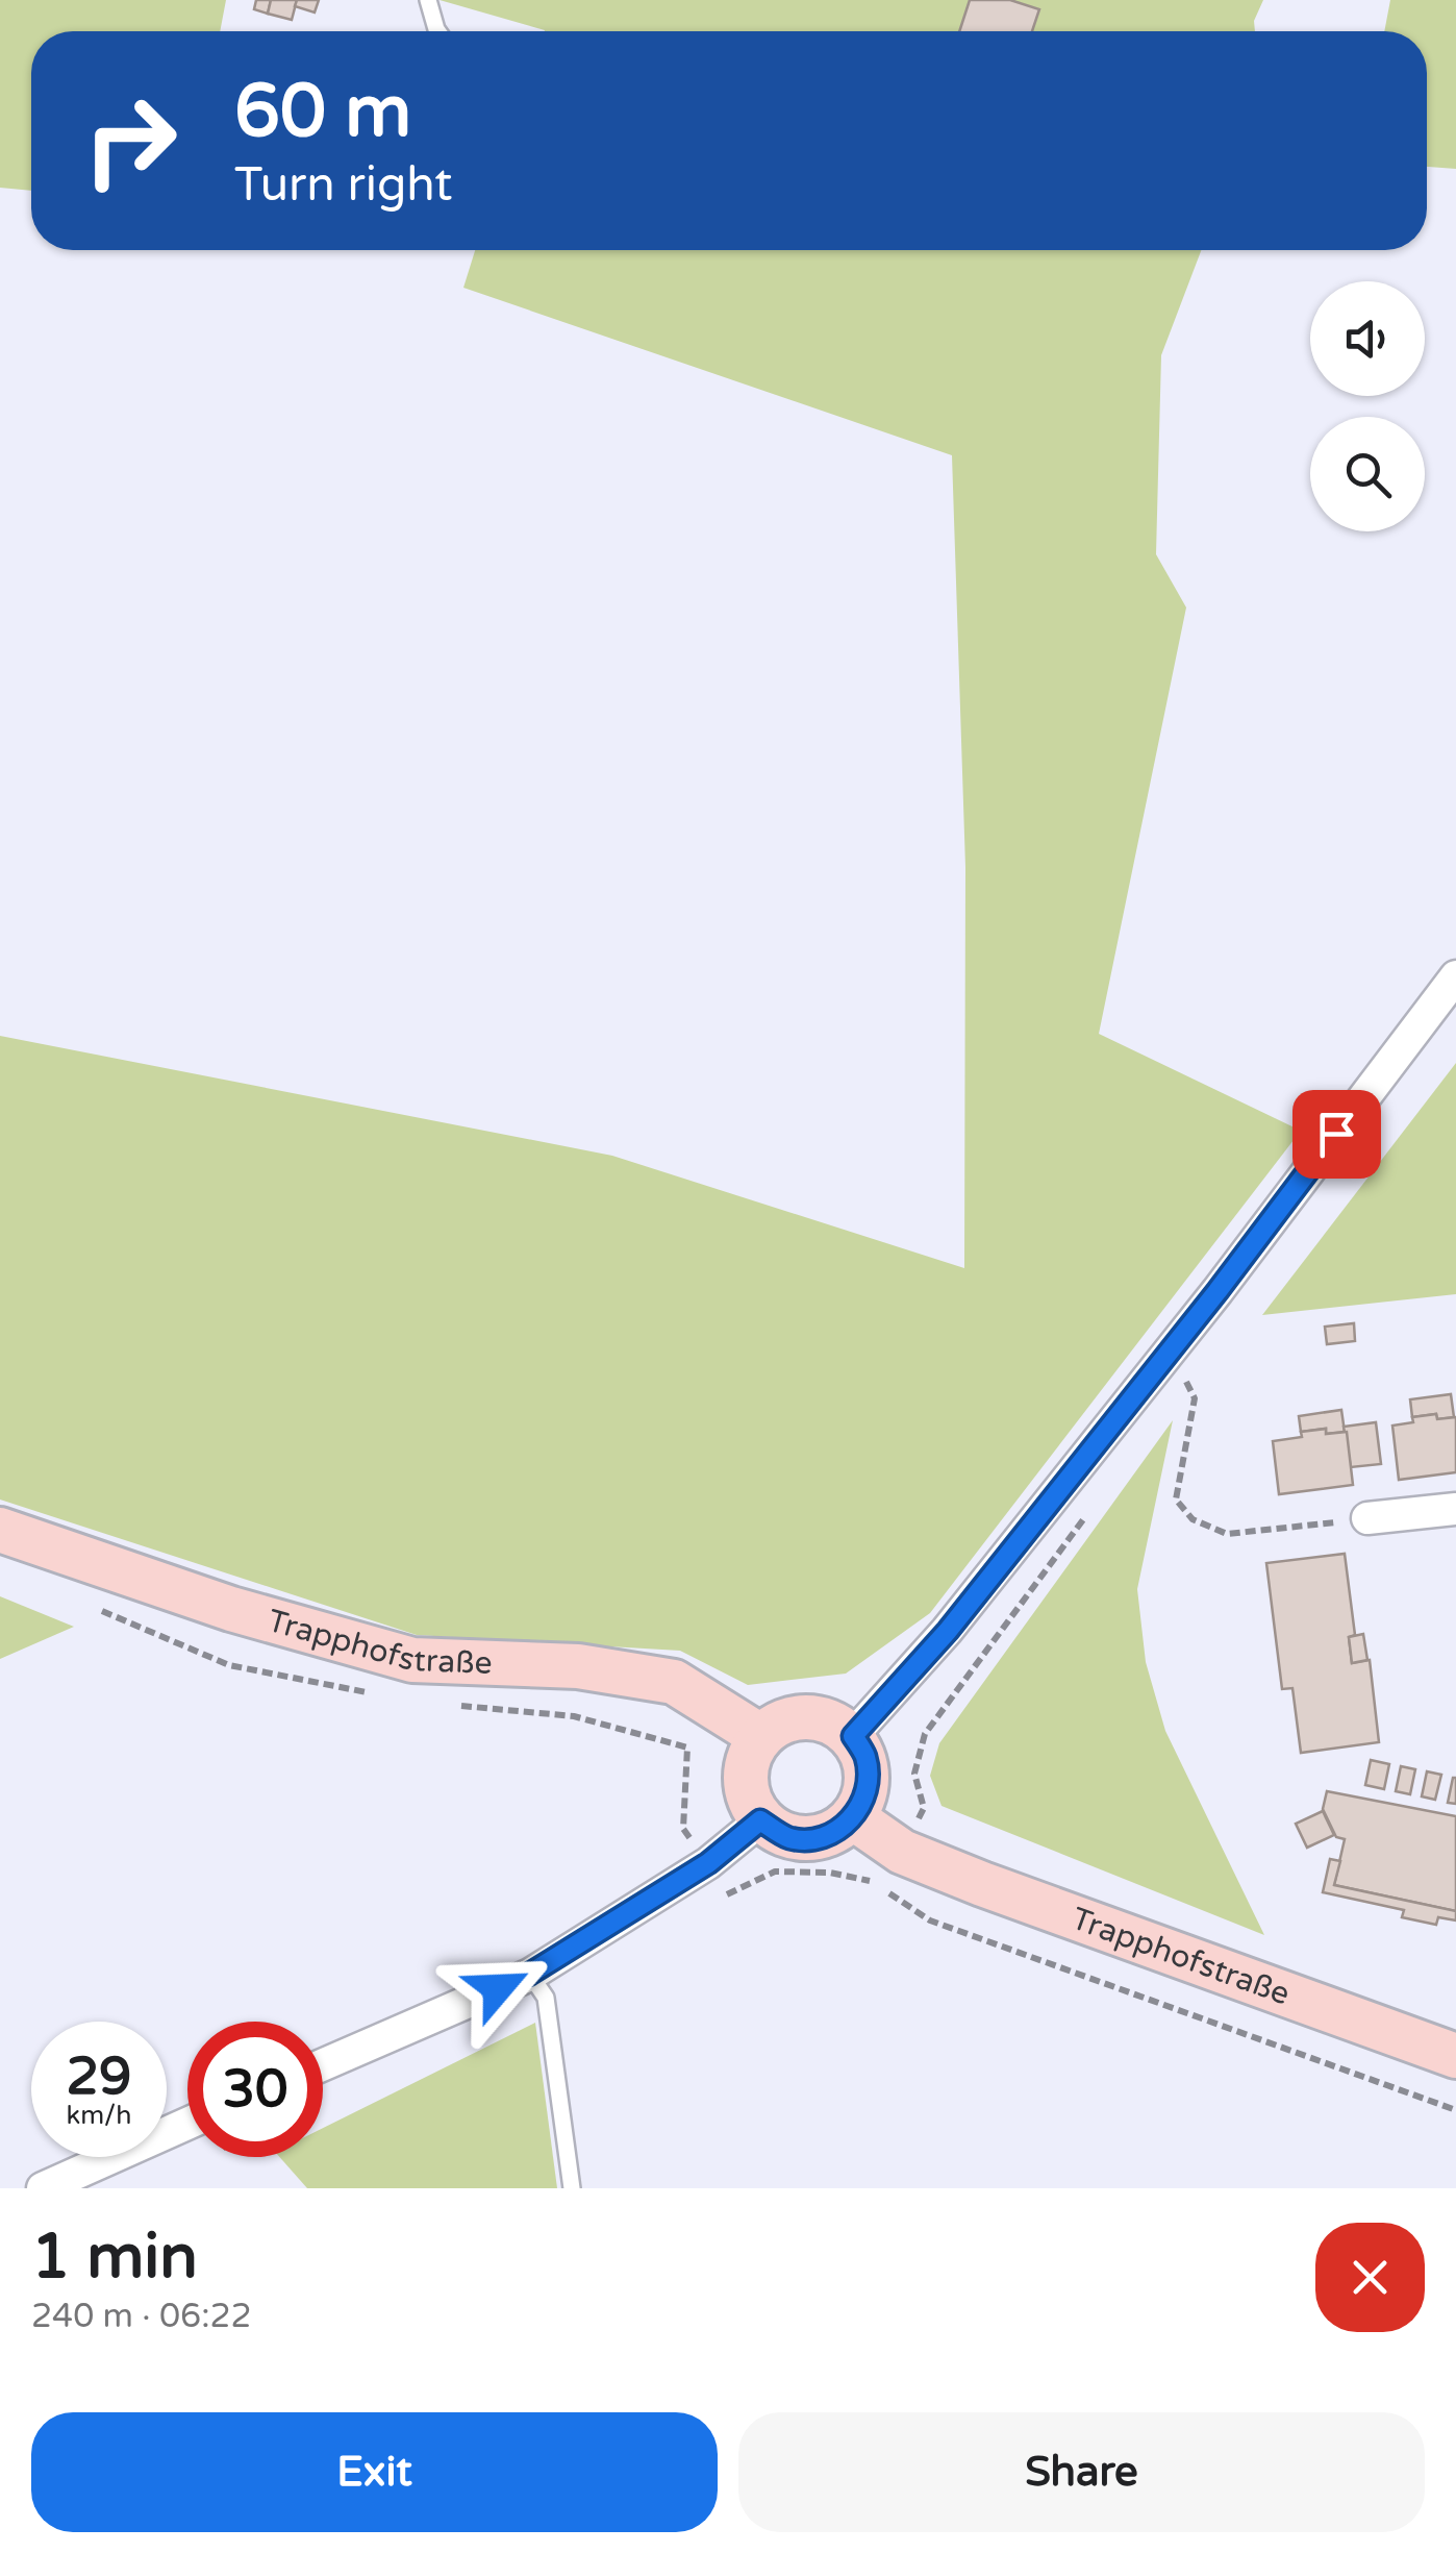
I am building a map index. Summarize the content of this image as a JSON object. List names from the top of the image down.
{
  "streets": {
    "street": ["Trapphofstraße"]
  },
  "page": {
    "turn": ["60 m", "Turn right"],
    "speed": "29 km/h",
    "limit": "30",
    "heading": ["1 min", "240 m · 06:22"],
    "buttons": ["Exit", "Share"]
  }
}
